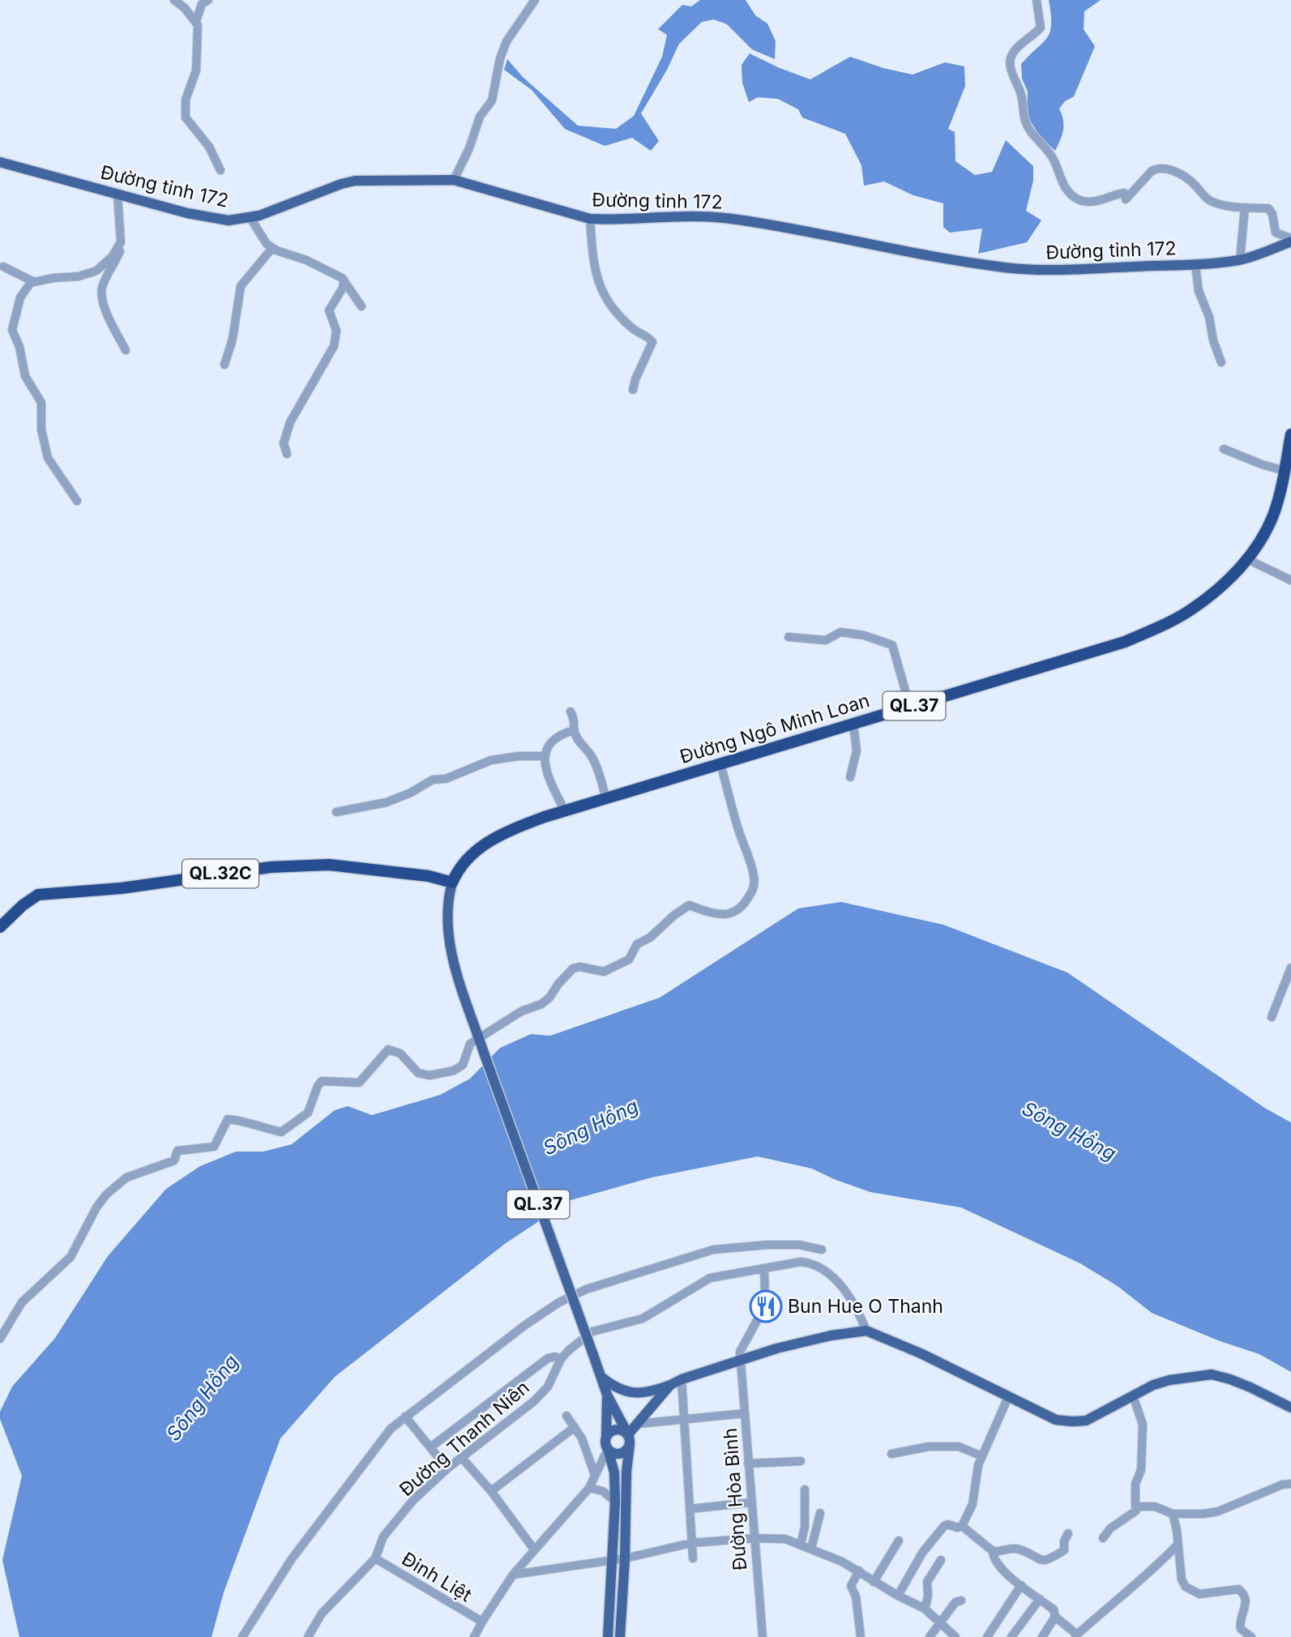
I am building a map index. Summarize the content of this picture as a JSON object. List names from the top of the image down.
{
  "streets": {
    "highway": ["QL.37", "Đường Ngô Minh Loan", "QL.32C"],
    "main road": ["Đường tỉnh 172"],
    "street": ["Đường Thanh Niên", "Đường Hòa Bình", "Đinh Liệt"]
  },
  "crossings": [
    ["QL.37", "Đường Ngô Minh Loan"],
    ["Đường Ngô Minh Loan", "QL.32C"],
    ["Đường Thanh Niên", "Đinh Liệt"]
  ],
  "water": ["Sông Hồng"],
  "places": {
    "restaurant": ["Bun Hue O Thanh"]
  }
}
